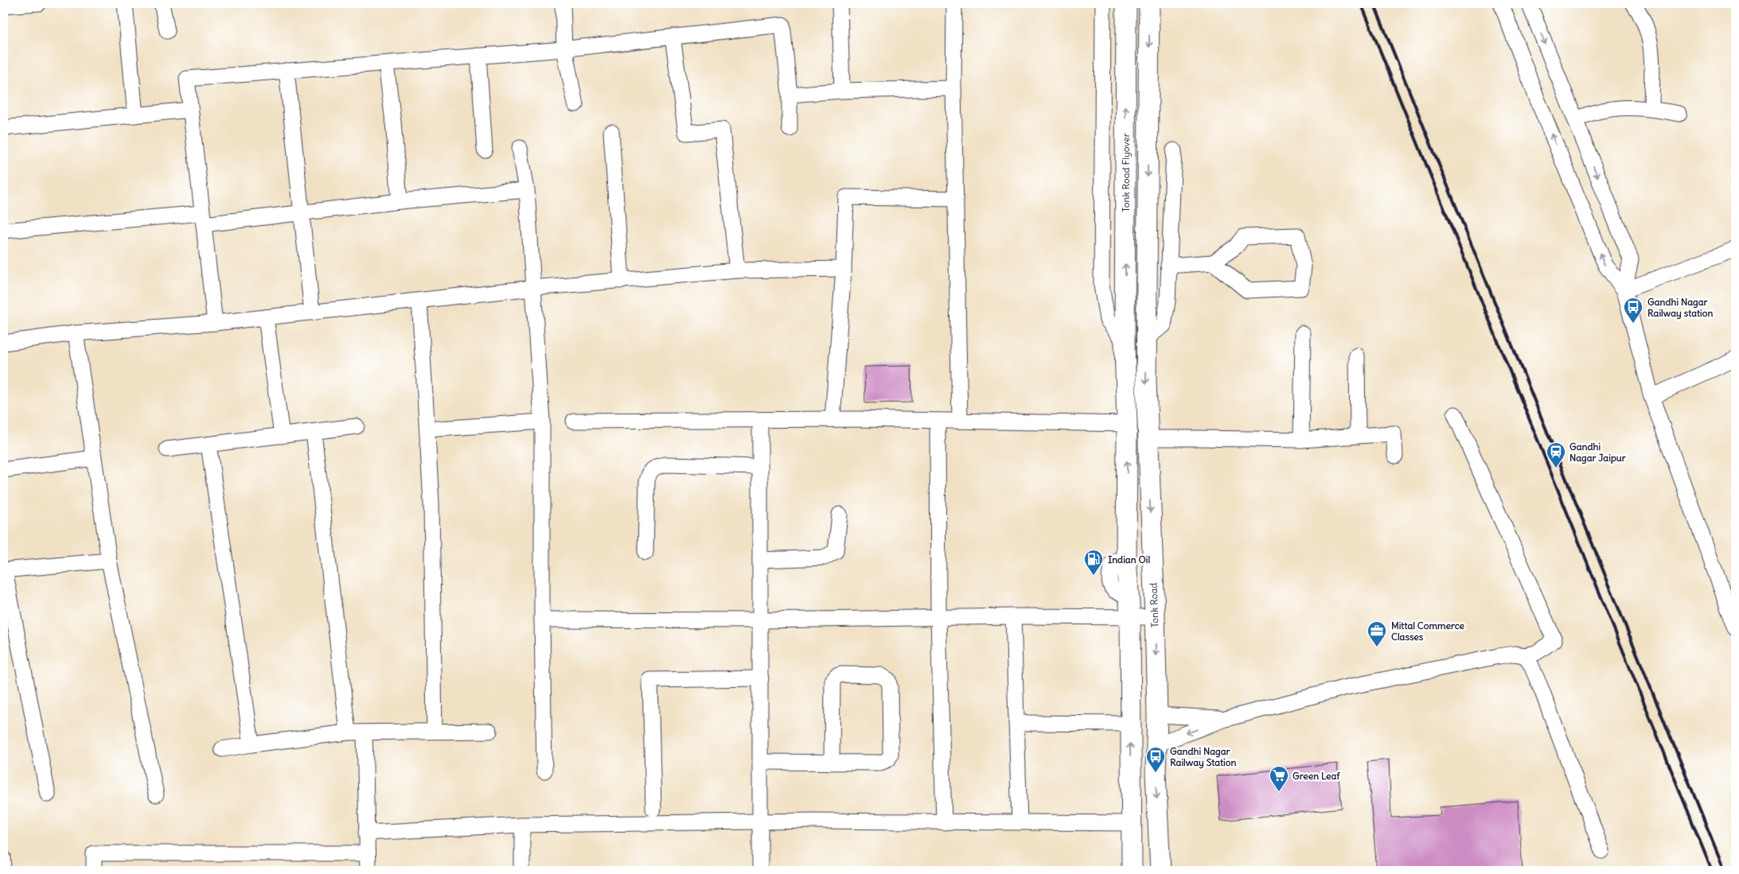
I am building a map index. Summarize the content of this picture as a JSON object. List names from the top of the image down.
{
  "streets": {
    "main road": ["Tonk Road Flyover", "Tonk Road"]
  },
  "places": {
    "bus stop": ["Gandhi Nagar Railway station", "Gandhi Nagar Railway Station"],
    "station": ["Gandhi Nagar Jaipur"],
    "fuel station": ["Indian Oil"],
    "office": ["Mittal Commerce Classes"],
    "supermarket": ["Green Leaf"]
  }
}
